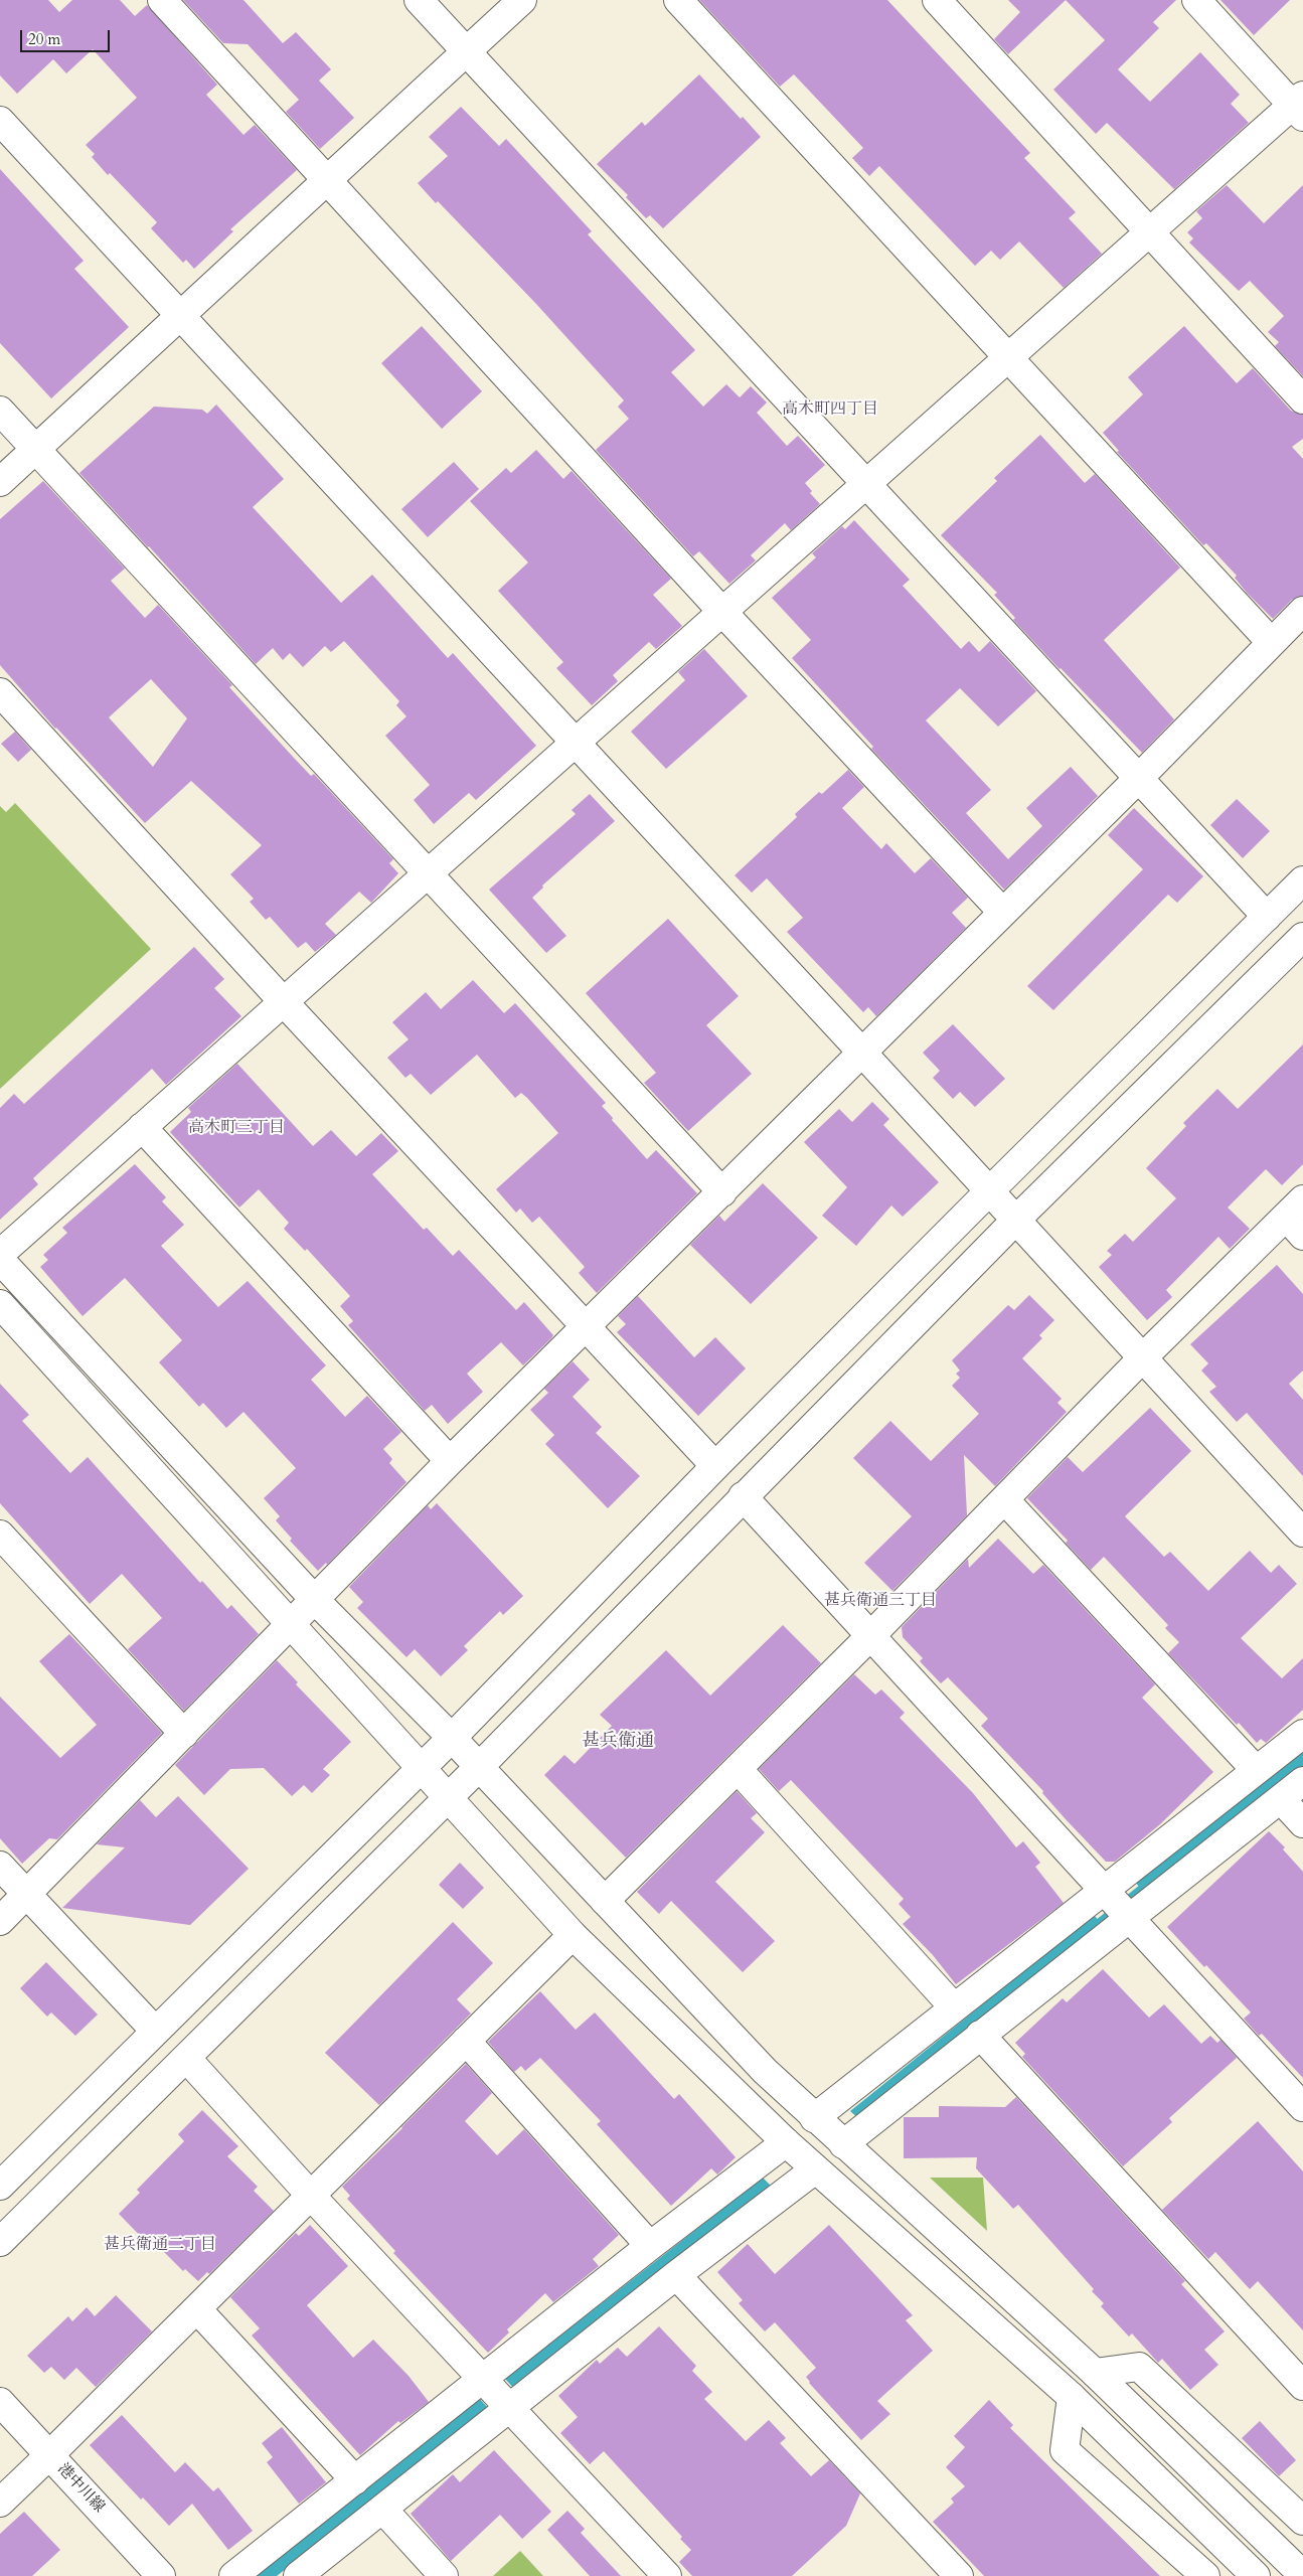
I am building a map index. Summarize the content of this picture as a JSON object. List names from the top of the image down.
{
  "streets": {
    "street": ["港中川線"]
  },
  "districts": [
    "高木町四丁目",
    "高木町三丁目",
    "甚兵衛通三丁目",
    "甚兵衛通",
    "甚兵衛通二丁目"
  ],
  "scale_bar": "20 m"
}
